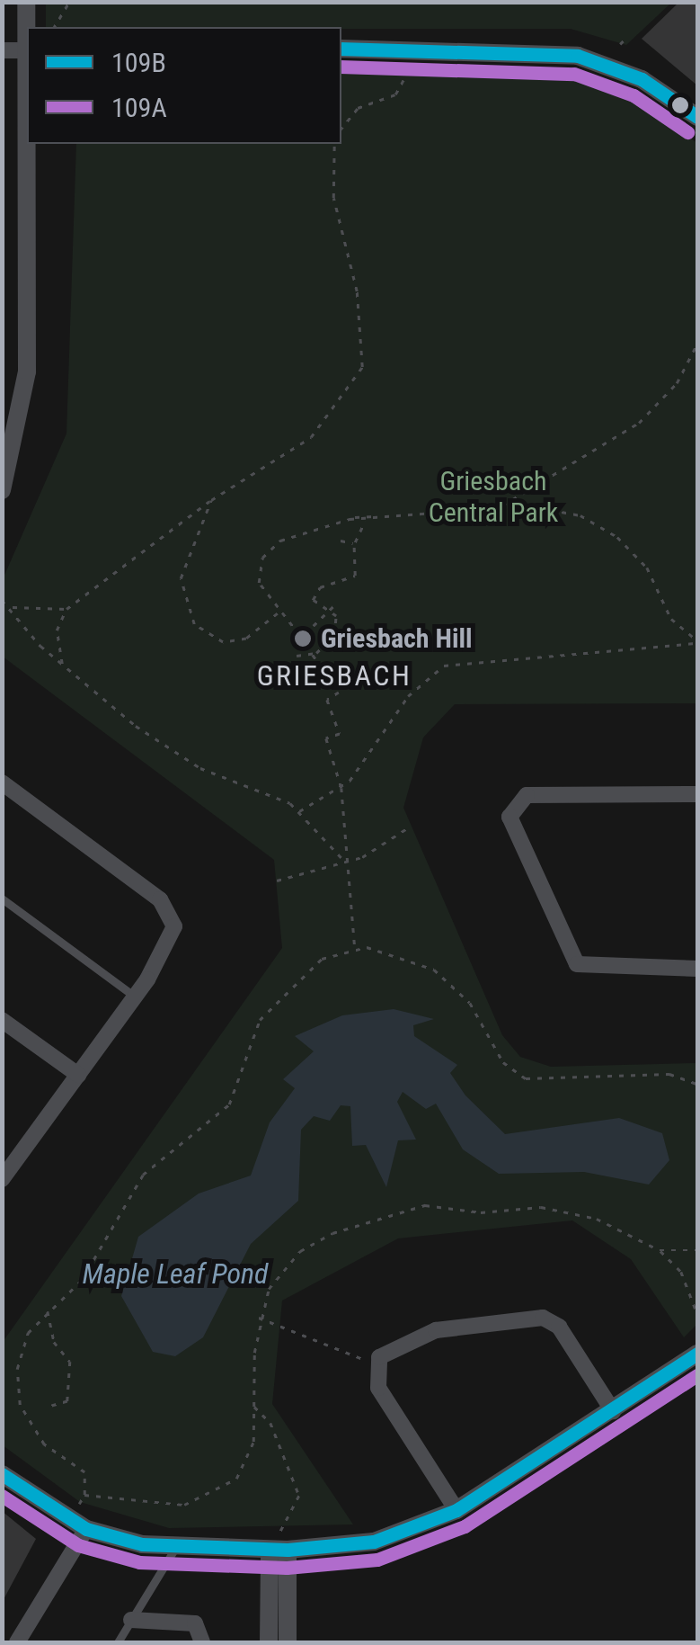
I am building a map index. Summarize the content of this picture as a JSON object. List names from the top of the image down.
{
  "districts": ["GRIESBACH"],
  "water": ["Maple Leaf Pond"],
  "parks": ["Griesbach Central Park"],
  "places": ["Griesbach Hill"],
  "lines": ["transit line 109B", "transit line 109A"],
  "legend": ["109B", "109A"]
}
